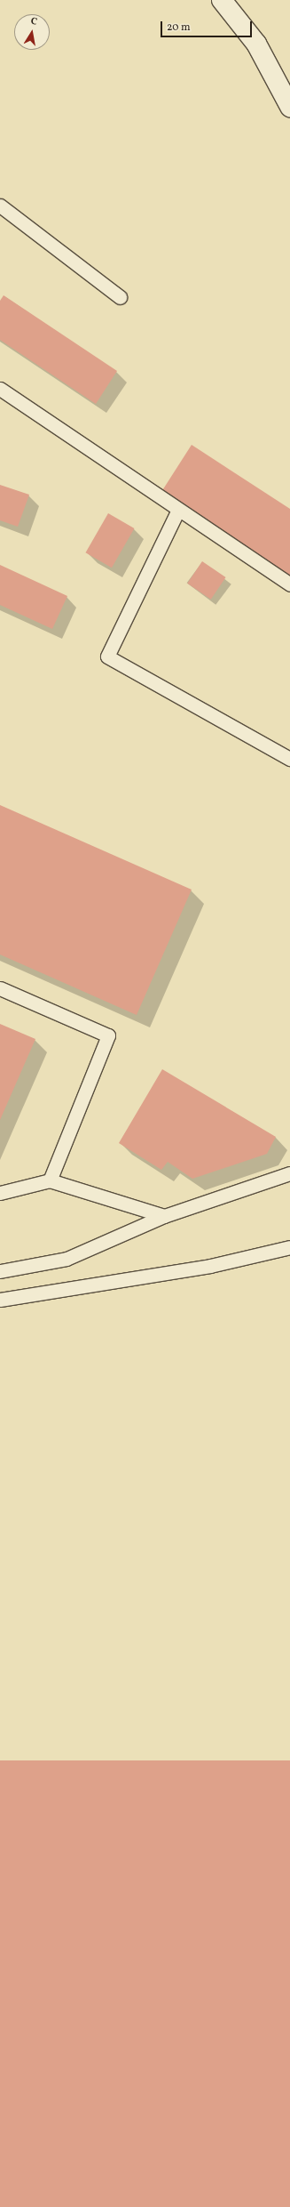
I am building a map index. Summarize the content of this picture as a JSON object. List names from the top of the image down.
{
  "scale_bar": "20 m",
  "north": "top"
}
